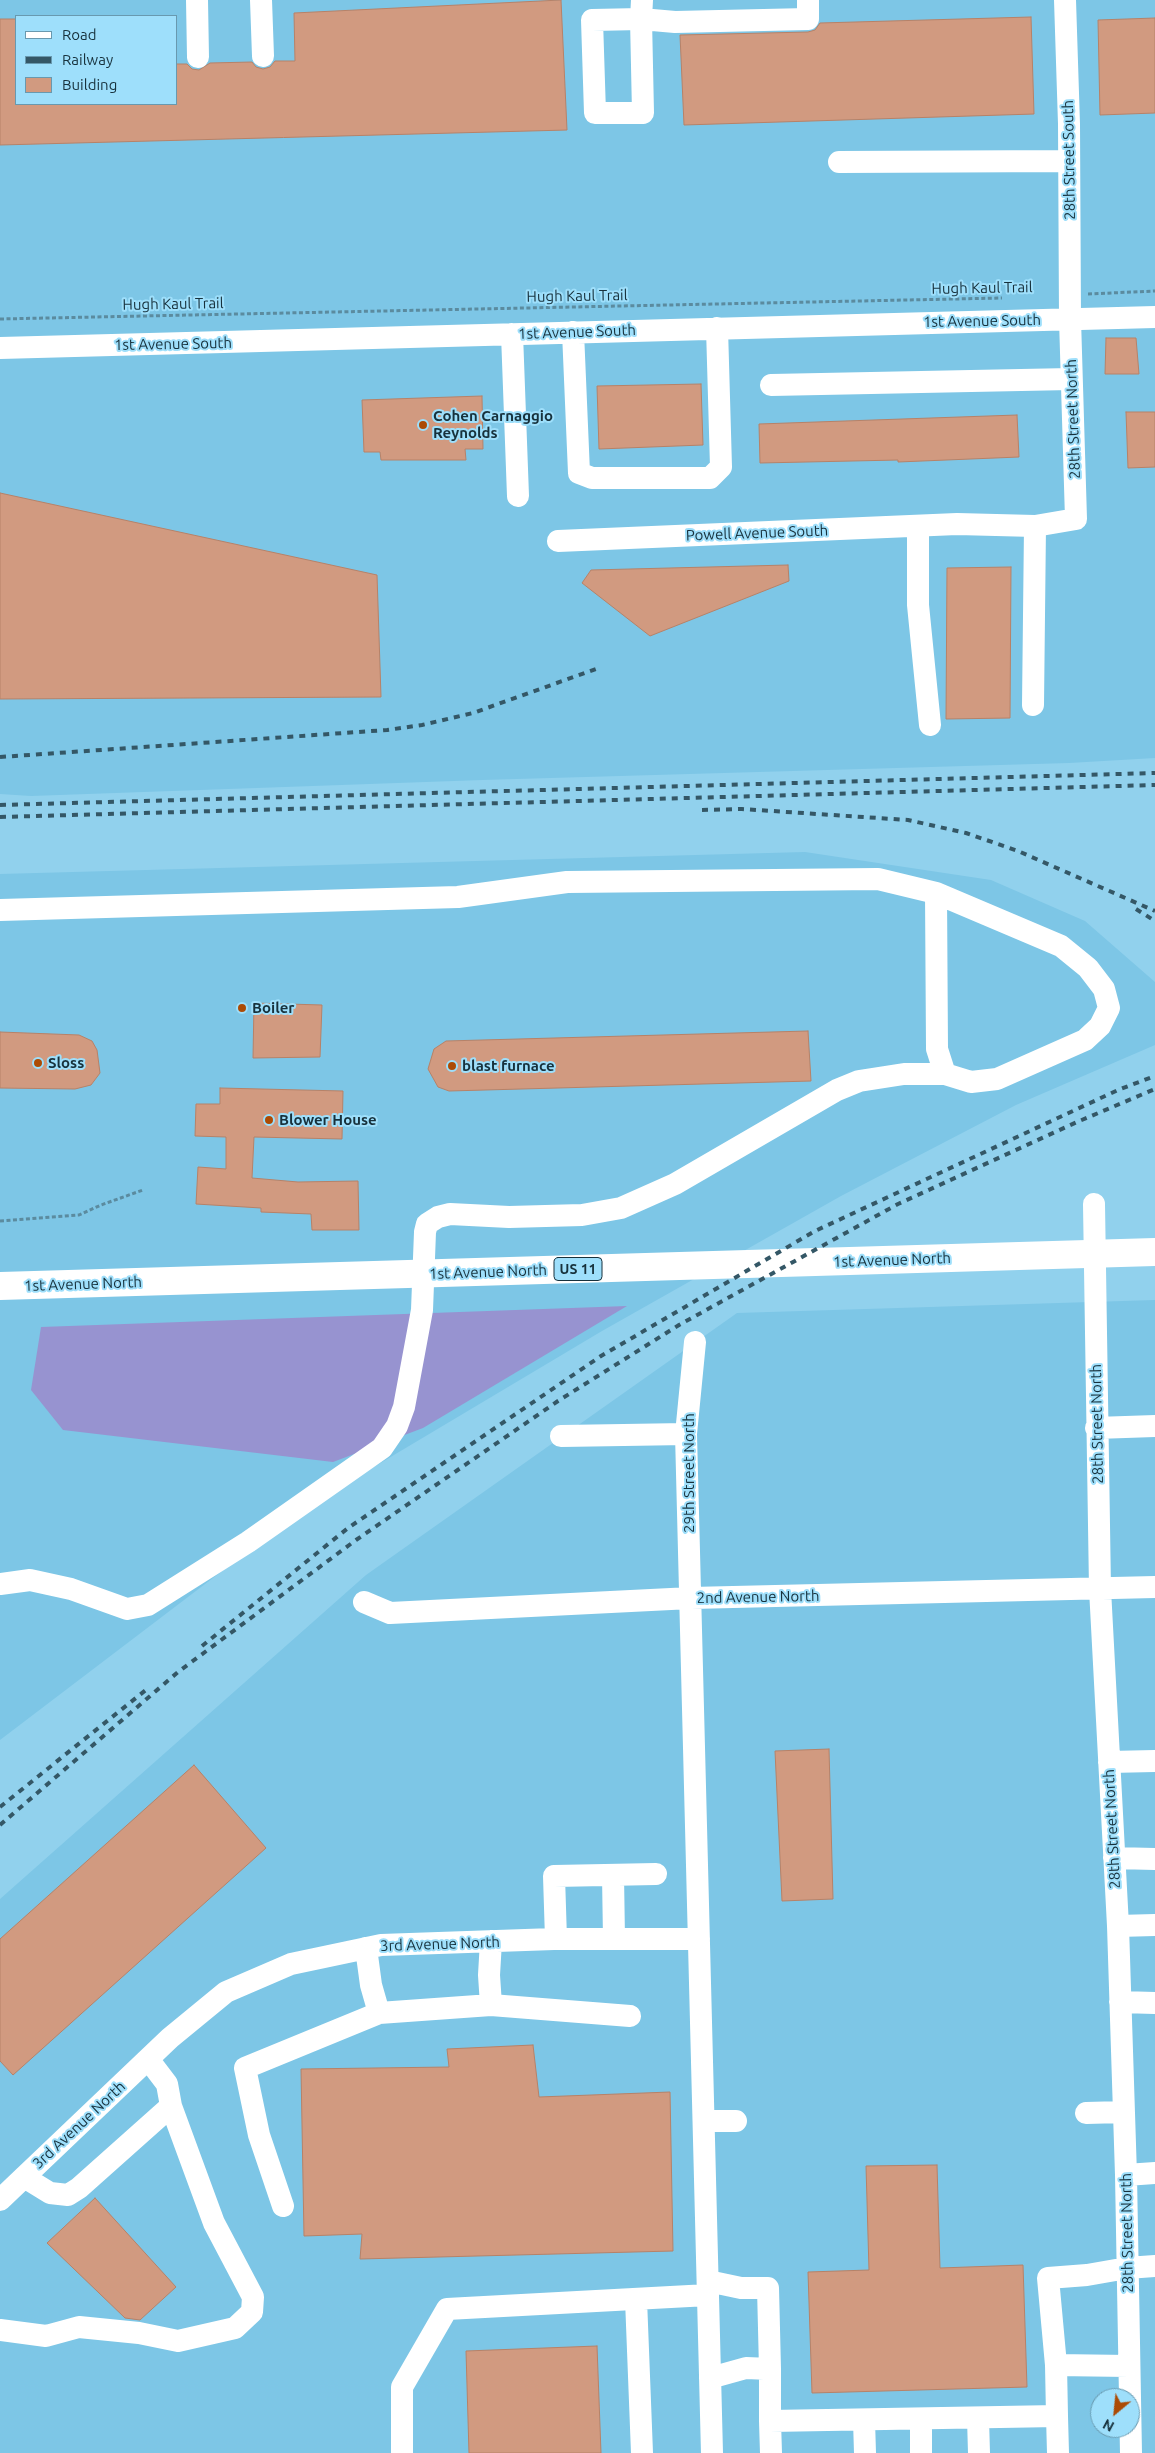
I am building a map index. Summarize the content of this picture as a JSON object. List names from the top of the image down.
{
  "streets": {
    "main road": ["1st Avenue North", "US 11"],
    "street": [
      "28th Street South",
      "1st Avenue South",
      "28th Street North",
      "Powell Avenue South",
      "29th Street North",
      "2nd Avenue North",
      "3rd Avenue North"
    ],
    "path": ["Hugh Kaul Trail"]
  },
  "crossings": [
    ["28th Street South", "1st Avenue South"],
    ["28th Street South", "28th Street North"],
    ["1st Avenue South", "28th Street North"],
    ["28th Street North", "Powell Avenue South"],
    ["28th Street North", "2nd Avenue North"],
    ["29th Street North", "2nd Avenue North"],
    ["29th Street North", "3rd Avenue North"]
  ],
  "places": [
    "Cohen Carnaggio Reynolds",
    "Boiler",
    "Sloss",
    "blast furnace",
    "Blower House"
  ],
  "legend": ["Road", "Railway", "Building"],
  "north": "bottom left"
}
